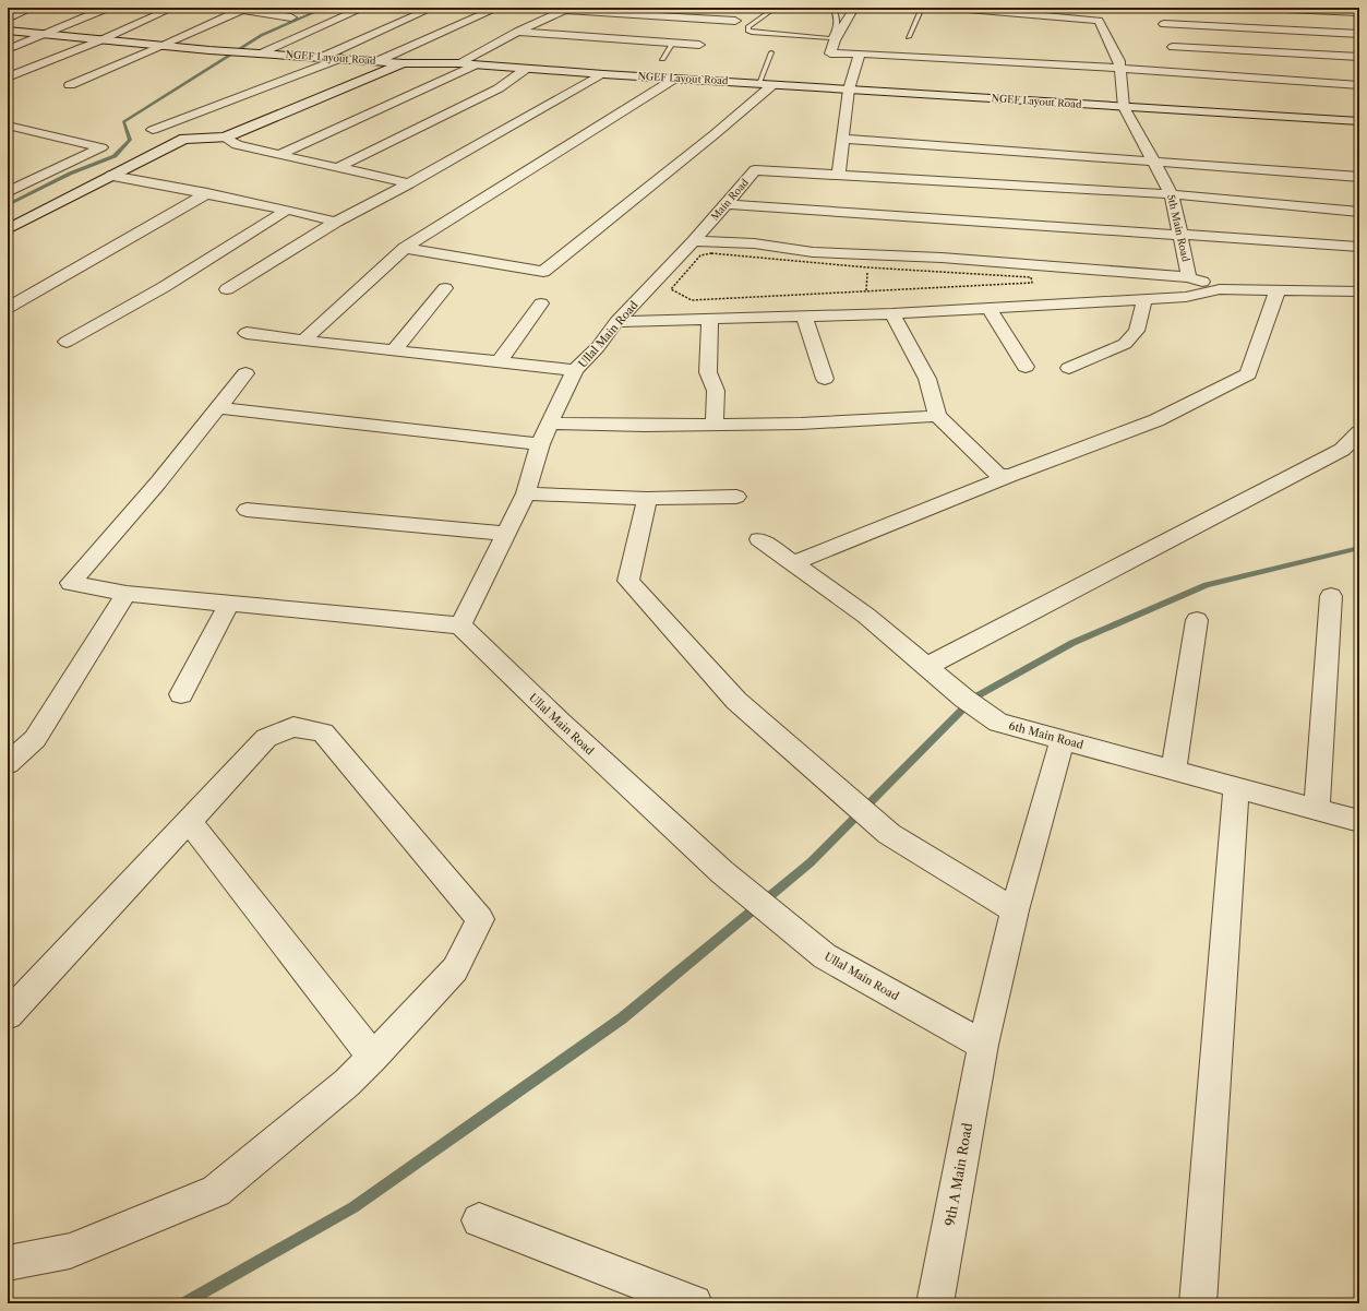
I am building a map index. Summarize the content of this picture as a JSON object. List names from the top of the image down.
{
  "streets": {
    "street": [
      "NGEF Layout Road",
      "Main Road",
      "5th Main Road",
      "Ullal Main Road",
      "6th Main Road",
      "9th A Main Road"
    ]
  },
  "crossings": [
    ["NGEF Layout Road", "5th Main Road"],
    ["Main Road", "Ullal Main Road"],
    ["Ullal Main Road", "9th A Main Road"],
    ["6th Main Road", "9th A Main Road"]
  ]
}
